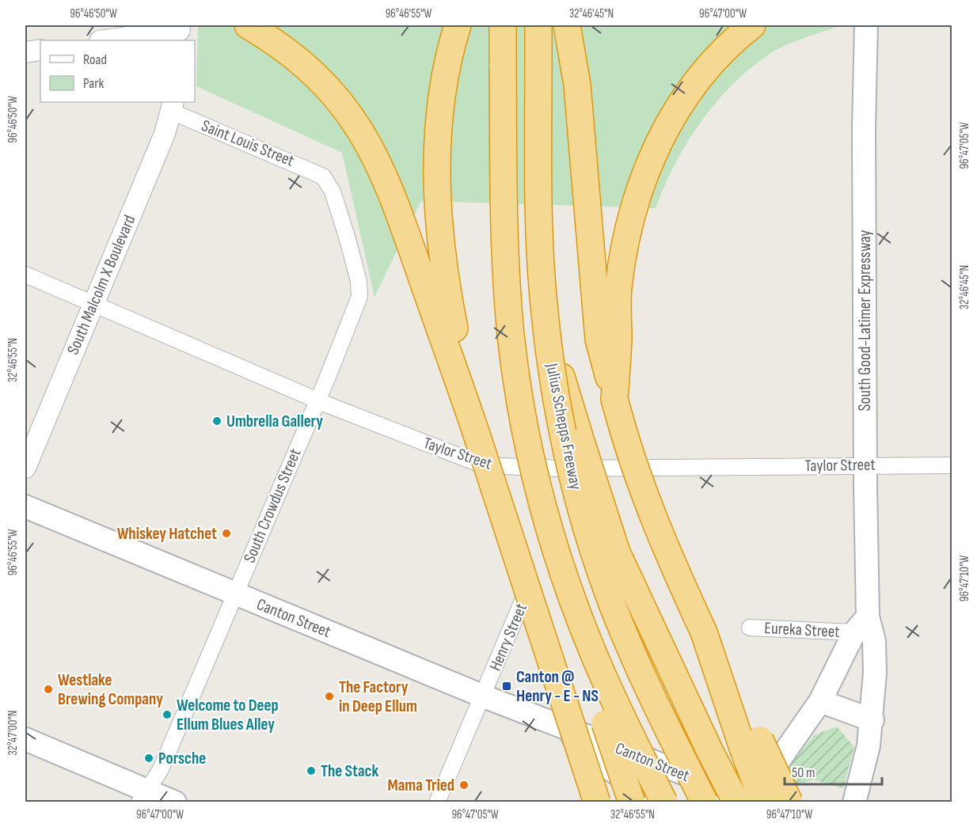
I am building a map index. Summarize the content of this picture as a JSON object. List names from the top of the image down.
{
  "streets": {
    "highway": ["Julius Schepps Freeway"],
    "main road": ["South Good-Latimer Expressway", "Canton Street"],
    "street": [
      "Saint Louis Street",
      "South Malcolm X Boulevard",
      "Taylor Street",
      "South Crowdus Street",
      "Eureka Street",
      "Henry Street"
    ]
  },
  "crossings": [
    ["Saint Louis Street", "South Malcolm X Boulevard"],
    ["Saint Louis Street", "South Crowdus Street"],
    ["South Malcolm X Boulevard", "Taylor Street"],
    ["South Good-Latimer Expressway", "Taylor Street"],
    ["South Good-Latimer Expressway", "Eureka Street"],
    ["Taylor Street", "South Crowdus Street"],
    ["Taylor Street", "Henry Street"],
    ["South Crowdus Street", "Canton Street"],
    ["Canton Street", "Henry Street"]
  ],
  "places": {
    "other": [
      "Umbrella Gallery",
      "Whiskey Hatchet",
      "Westlake Brewing Company",
      "The Factory in Deep Ellum",
      "Welcome to Deep Ellum Blues Alley",
      "Porsche",
      "The Stack",
      "Mama Tried"
    ],
    "transit": ["Canton @ Henry - E - NS"]
  },
  "legend": ["Road", "Park"],
  "scale_bar": "50 m",
  "coordinates": [
    "96°46'50\"W",
    "96°46'55\"W",
    "32°46'45\"N",
    "96°47'00\"W",
    "96°47'05\"W",
    "32°46'55\"N",
    "96°47'10\"W",
    "32°47'00\"N"
  ]
}
